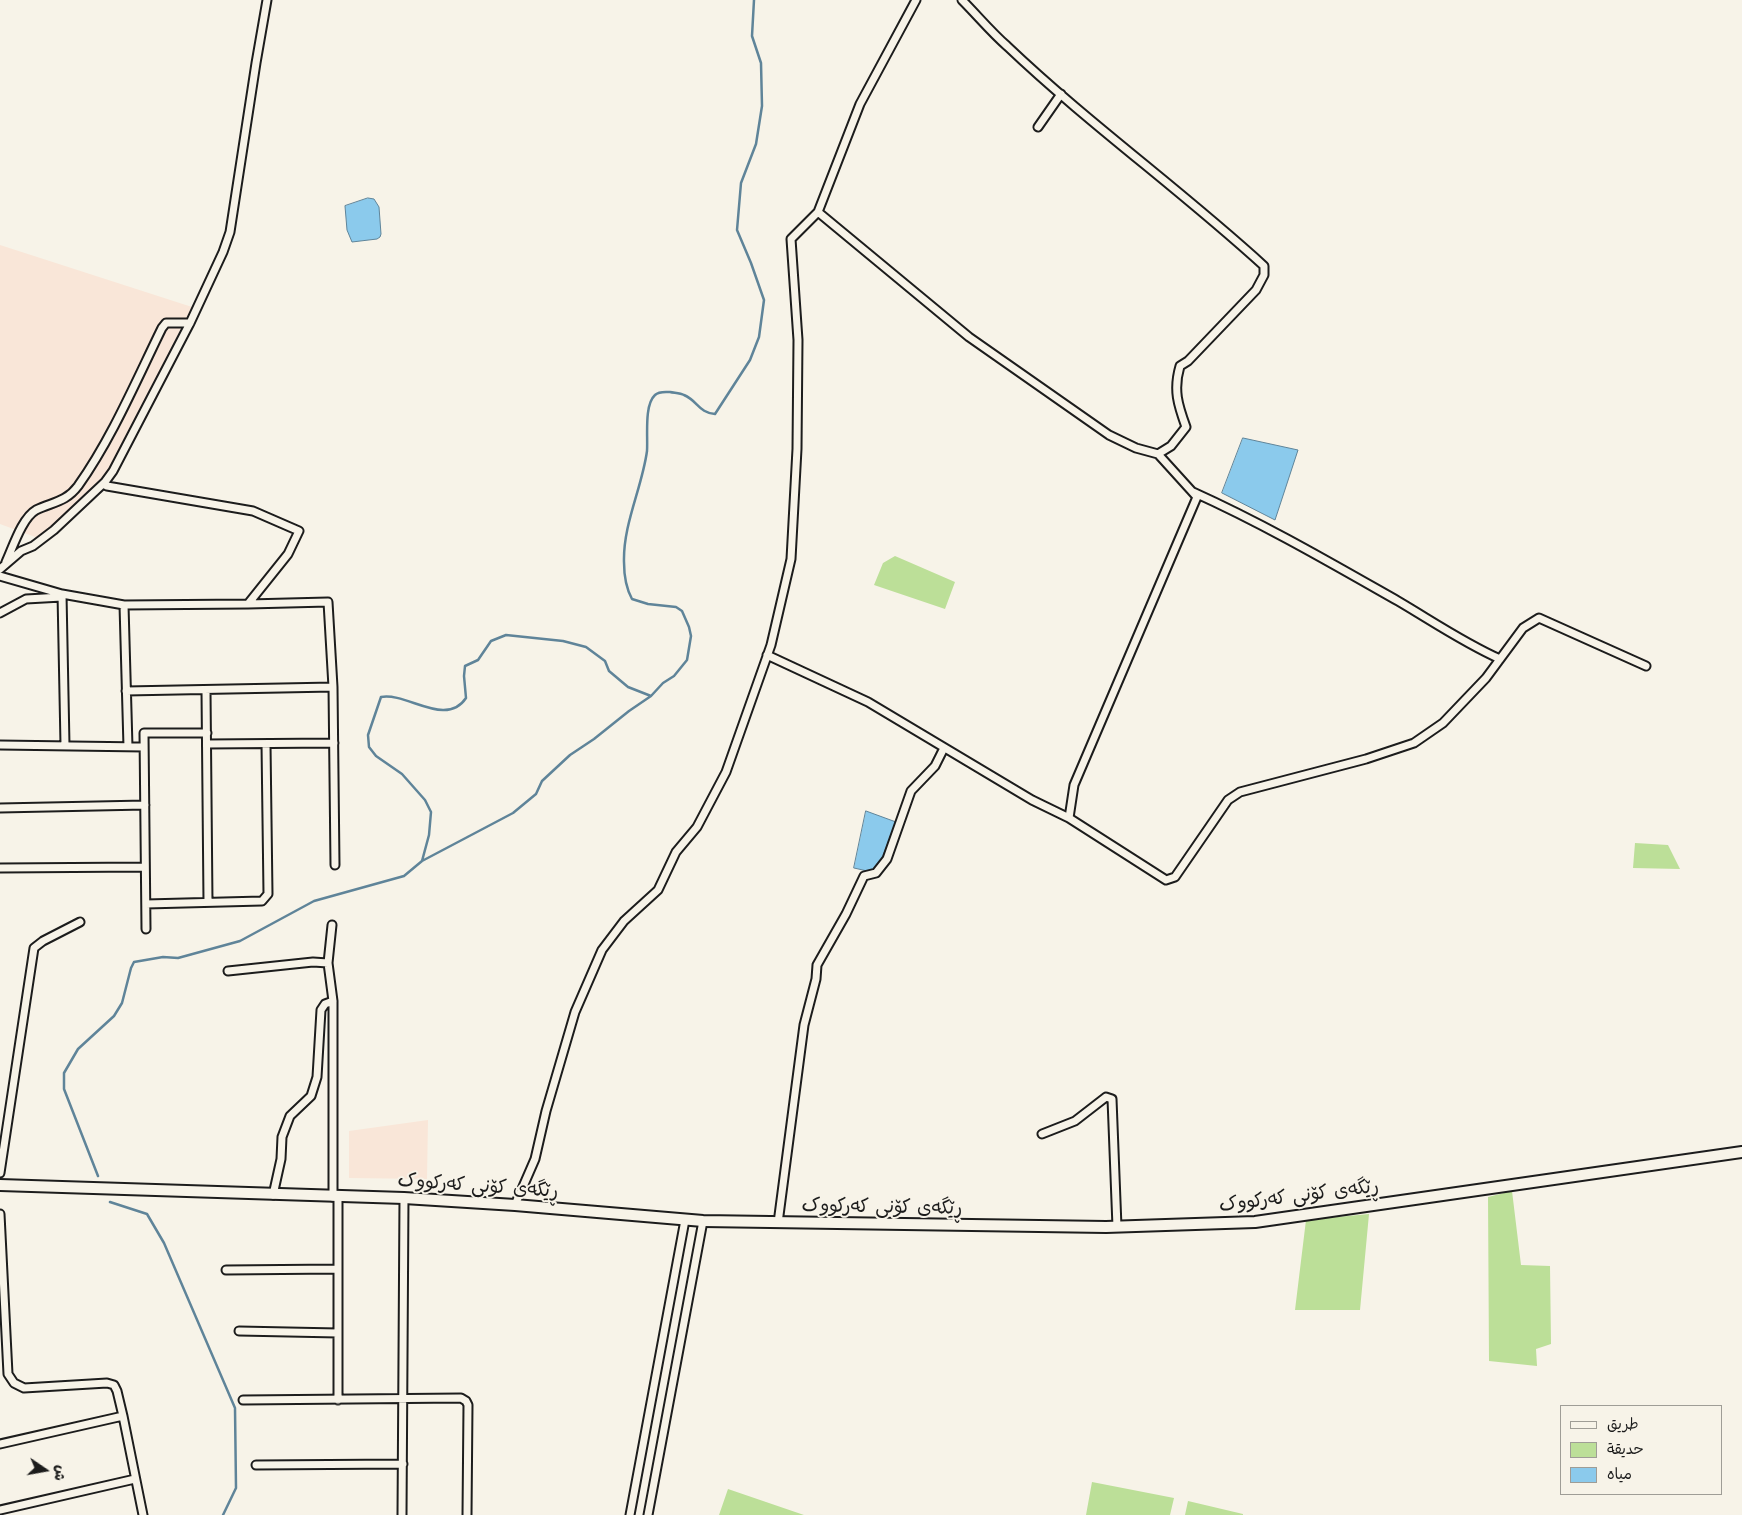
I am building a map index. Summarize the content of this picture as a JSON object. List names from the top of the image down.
{
  "streets": {
    "street": ["ڕێگەی کۆنی کەرکووک"]
  },
  "legend": ["طريق", "حديقة", "مياه"],
  "north": "right"
}
